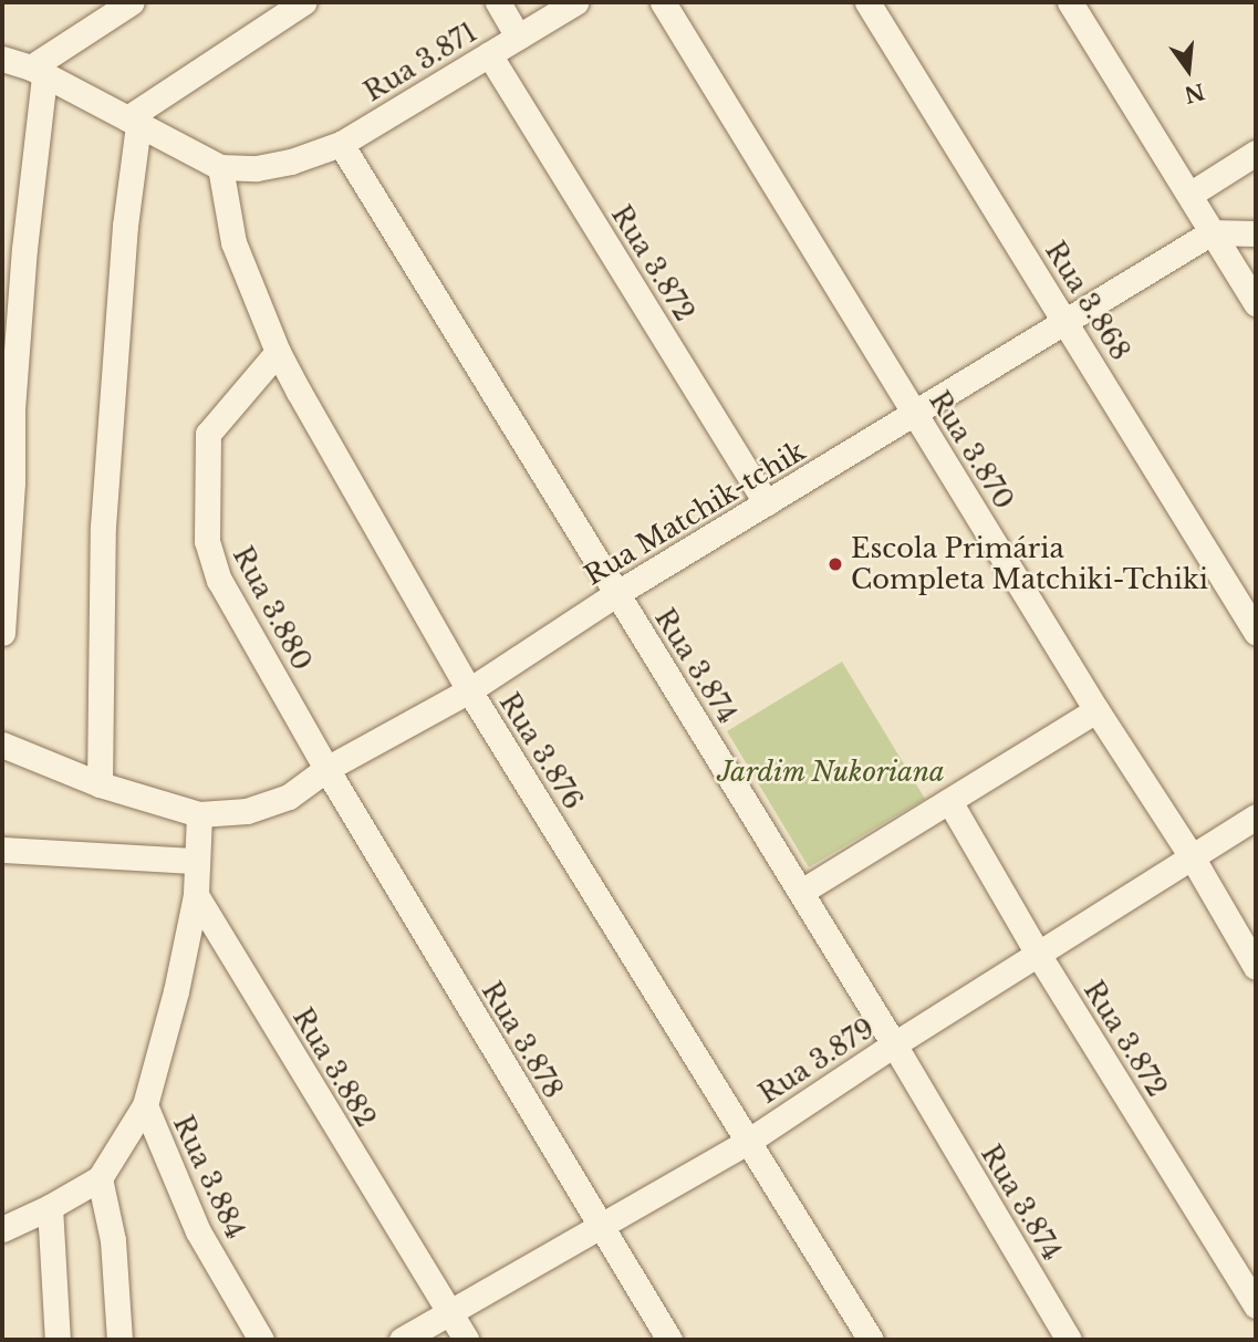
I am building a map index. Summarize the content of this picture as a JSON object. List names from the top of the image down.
{
  "streets": {
    "street": [
      "Rua 3.871",
      "Rua 3.872",
      "Rua 3.868",
      "Rua 3.870",
      "Rua Matchik-tchik",
      "Rua 3.880",
      "Rua 3.874",
      "Rua 3.876",
      "Rua 3.878",
      "Rua 3.879",
      "Rua 3.882",
      "Rua 3.884"
    ]
  },
  "crossings": [
    ["Rua 3.871", "Rua 3.872"],
    ["Rua 3.871", "Rua 3.874"],
    ["Rua 3.871", "Rua 3.876"],
    ["Rua 3.872", "Rua Matchik-tchik"],
    ["Rua 3.872", "Rua 3.879"],
    ["Rua 3.868", "Rua Matchik-tchik"],
    ["Rua 3.870", "Rua Matchik-tchik"],
    ["Rua 3.870", "Rua 3.879"],
    ["Rua Matchik-tchik", "Rua 3.880"],
    ["Rua Matchik-tchik", "Rua 3.874"],
    ["Rua Matchik-tchik", "Rua 3.876"],
    ["Rua Matchik-tchik", "Rua 3.878"],
    ["Rua Matchik-tchik", "Rua 3.882"],
    ["Rua 3.880", "Rua 3.876"],
    ["Rua 3.880", "Rua 3.878"],
    ["Rua 3.874", "Rua 3.879"],
    ["Rua 3.876", "Rua 3.879"],
    ["Rua 3.878", "Rua 3.879"],
    ["Rua 3.879", "Rua 3.882"],
    ["Rua 3.882", "Rua 3.884"]
  ],
  "parks": ["Jardim Nukoriana"],
  "places": ["Escola Primária Completa Matchiki-Tchiki"],
  "north": "bottom"
}
